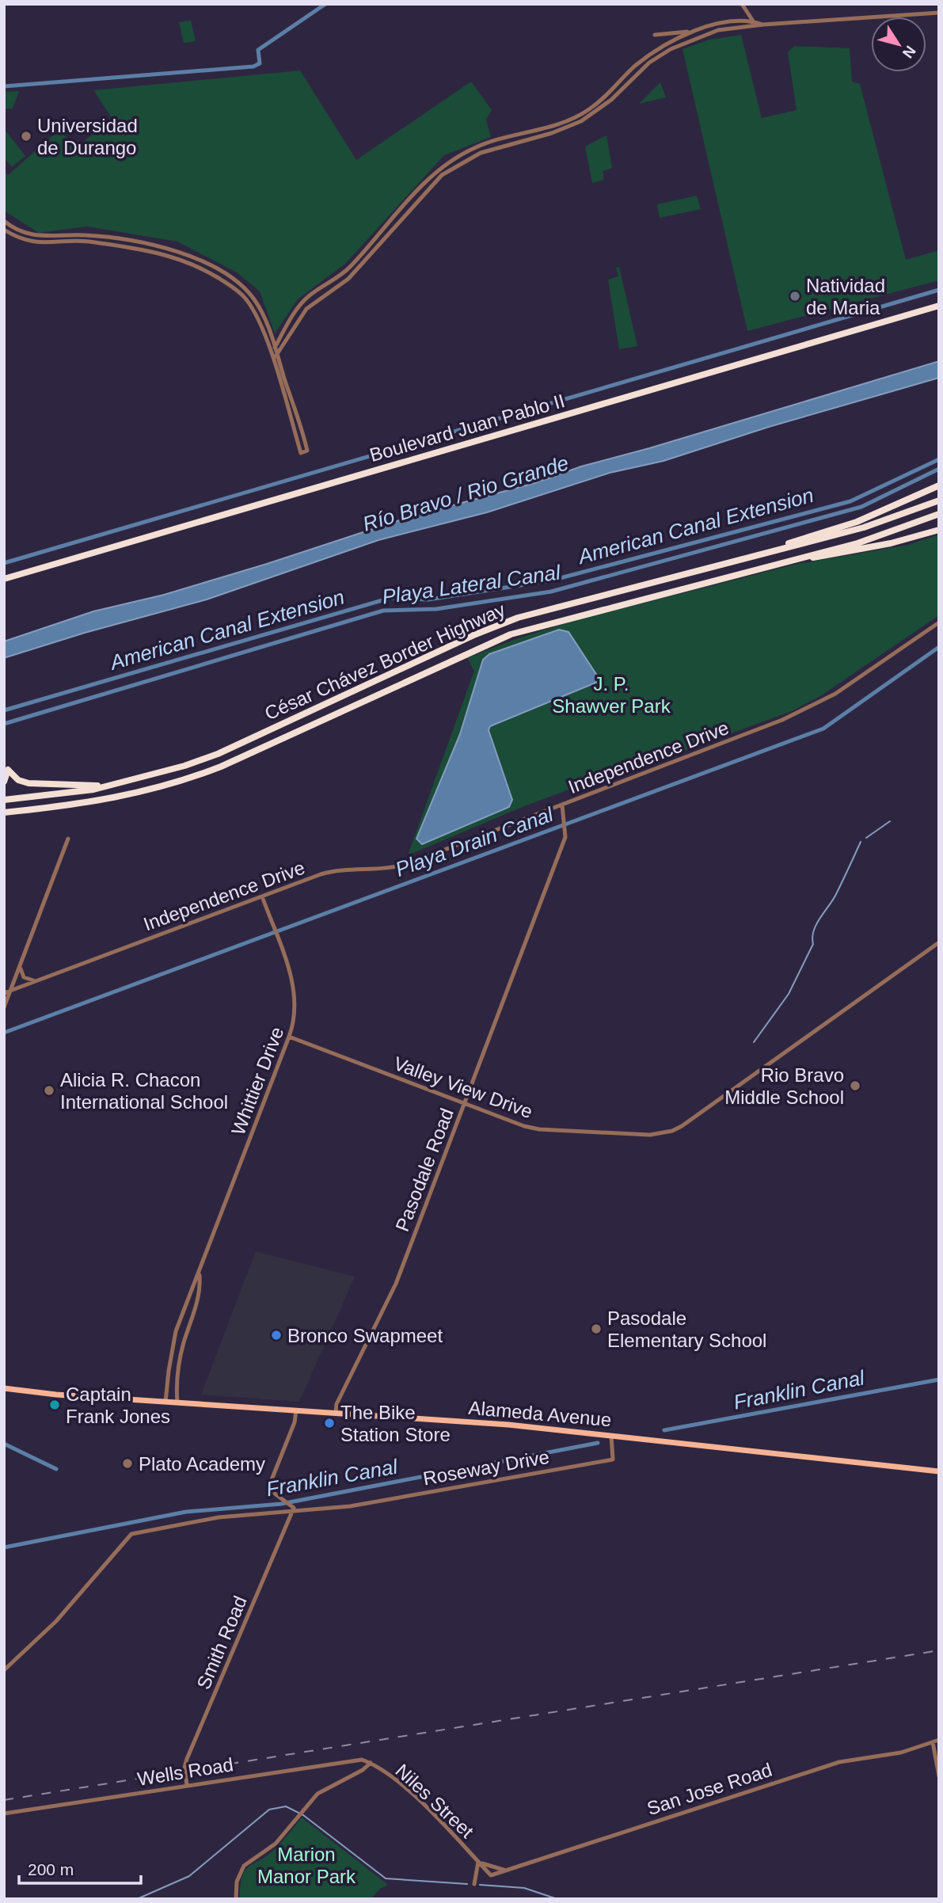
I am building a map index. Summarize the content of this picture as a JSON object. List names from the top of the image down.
{
  "streets": {
    "highway": ["Boulevard Juan Pablo II", "César Chávez Border Highway"],
    "main road": ["Alameda Avenue"],
    "street": [
      "Independence Drive",
      "Whittier Drive",
      "Valley View Drive",
      "Pasodale Road",
      "Roseway Drive",
      "Smith Road",
      "Wells Road",
      "San Jose Road",
      "Niles Street"
    ]
  },
  "crossings": [
    ["Independence Drive", "Whittier Drive"],
    ["Independence Drive", "Pasodale Road"],
    ["Whittier Drive", "Valley View Drive"],
    ["Whittier Drive", "Alameda Avenue"],
    ["Valley View Drive", "Pasodale Road"],
    ["Pasodale Road", "Alameda Avenue"],
    ["Alameda Avenue", "Roseway Drive"],
    ["Roseway Drive", "Smith Road"],
    ["Smith Road", "Wells Road"],
    ["Wells Road", "Niles Street"],
    ["San Jose Road", "Niles Street"]
  ],
  "water": [
    "Río Bravo / Rio Grande",
    "American Canal Extension",
    "Playa Lateral Canal",
    "Playa Drain Canal",
    "Franklin Canal"
  ],
  "parks": ["J. P. Shawver Park", "Marion Manor Park"],
  "places": [
    "Universidad de Durango",
    "Natividad de Maria",
    "Rio Bravo Middle School",
    "Alicia R. Chacon International School",
    "Pasodale Elementary School",
    "Bronco Swapmeet",
    "Captain Frank Jones",
    "The Bike Station Store",
    "Plato Academy"
  ],
  "scale_bar": "200 m",
  "north": "bottom right"
}
